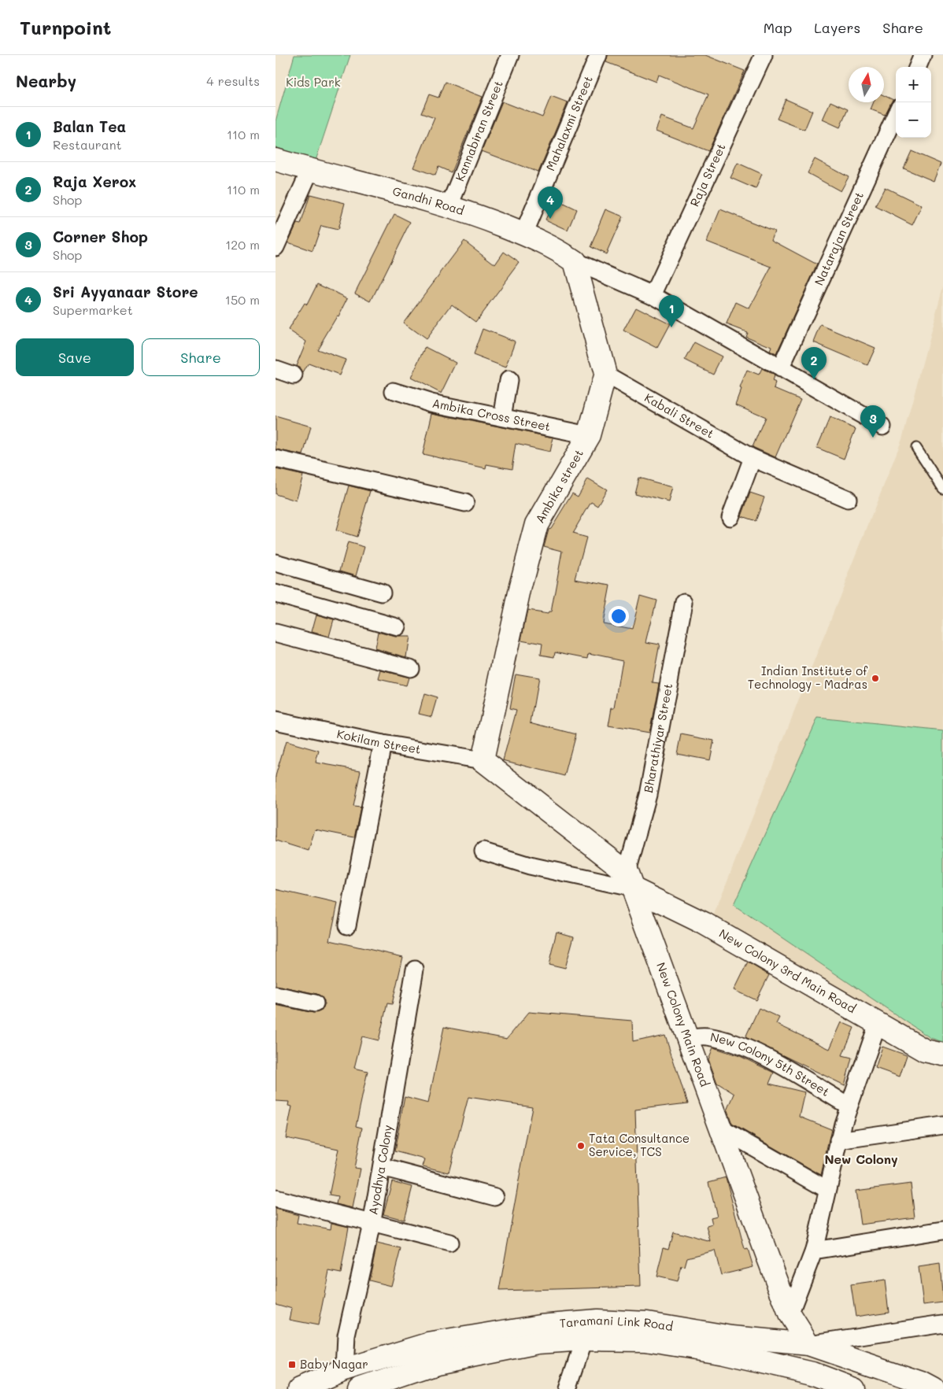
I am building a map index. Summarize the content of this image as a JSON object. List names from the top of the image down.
{
  "streets": {
    "street": [
      "Mahalaxmi Street",
      "Kannabiran Street",
      "Raja Street",
      "Gandhi Road",
      "Natarajan Street",
      "Ambika Cross Street",
      "Kabali Street",
      "Ambika street",
      "Bharathiyar Street",
      "Kokilam Street",
      "New Colony 3rd Main Road",
      "New Colony Main Road",
      "New Colony 5th Street",
      "Ayodhya Colony",
      "Taramani Link Road"
    ]
  },
  "crossings": [
    ["Mahalaxmi Street", "Gandhi Road"],
    ["Kannabiran Street", "Gandhi Road"],
    ["Ambika Cross Street", "Ambika street"],
    ["Kabali Street", "Ambika street"],
    ["Ambika street", "Kokilam Street"],
    ["Bharathiyar Street", "New Colony 3rd Main Road"],
    ["Bharathiyar Street", "New Colony Main Road"],
    ["New Colony 3rd Main Road", "New Colony Main Road"],
    ["New Colony Main Road", "New Colony 5th Street"],
    ["New Colony Main Road", "Taramani Link Road"],
    ["Ayodhya Colony", "Taramani Link Road"]
  ],
  "districts": ["New Colony"],
  "parks": ["Kids Park"],
  "places": {
    "other": ["Indian Institute of Technology - Madras", "Tata Consultance Service, TCS"],
    "transit": ["Baby Nagar"]
  },
  "north": "top",
  "page": {
    "header": "Turnpoint",
    "nav": ["Map", "Layers", "Share"],
    "heading": ["Nearby", "4 results"],
    "map_buttons": ["+", "−"],
    "list": [
      {
        "mark": "1",
        "name": "Balan Tea",
        "note": "Restaurant",
        "value": "110 m"
      },
      {
        "mark": "2",
        "name": "Raja Xerox",
        "note": "Shop",
        "value": "110 m"
      },
      {
        "mark": "3",
        "name": "Corner Shop",
        "note": "Shop",
        "value": "120 m"
      },
      {
        "mark": "4",
        "name": "Sri Ayyanaar Store",
        "note": "Supermarket",
        "value": "150 m"
      }
    ],
    "pins": [
      "4",
      "1",
      "2",
      "3"
    ],
    "buttons": ["Save", "Share"]
  }
}
